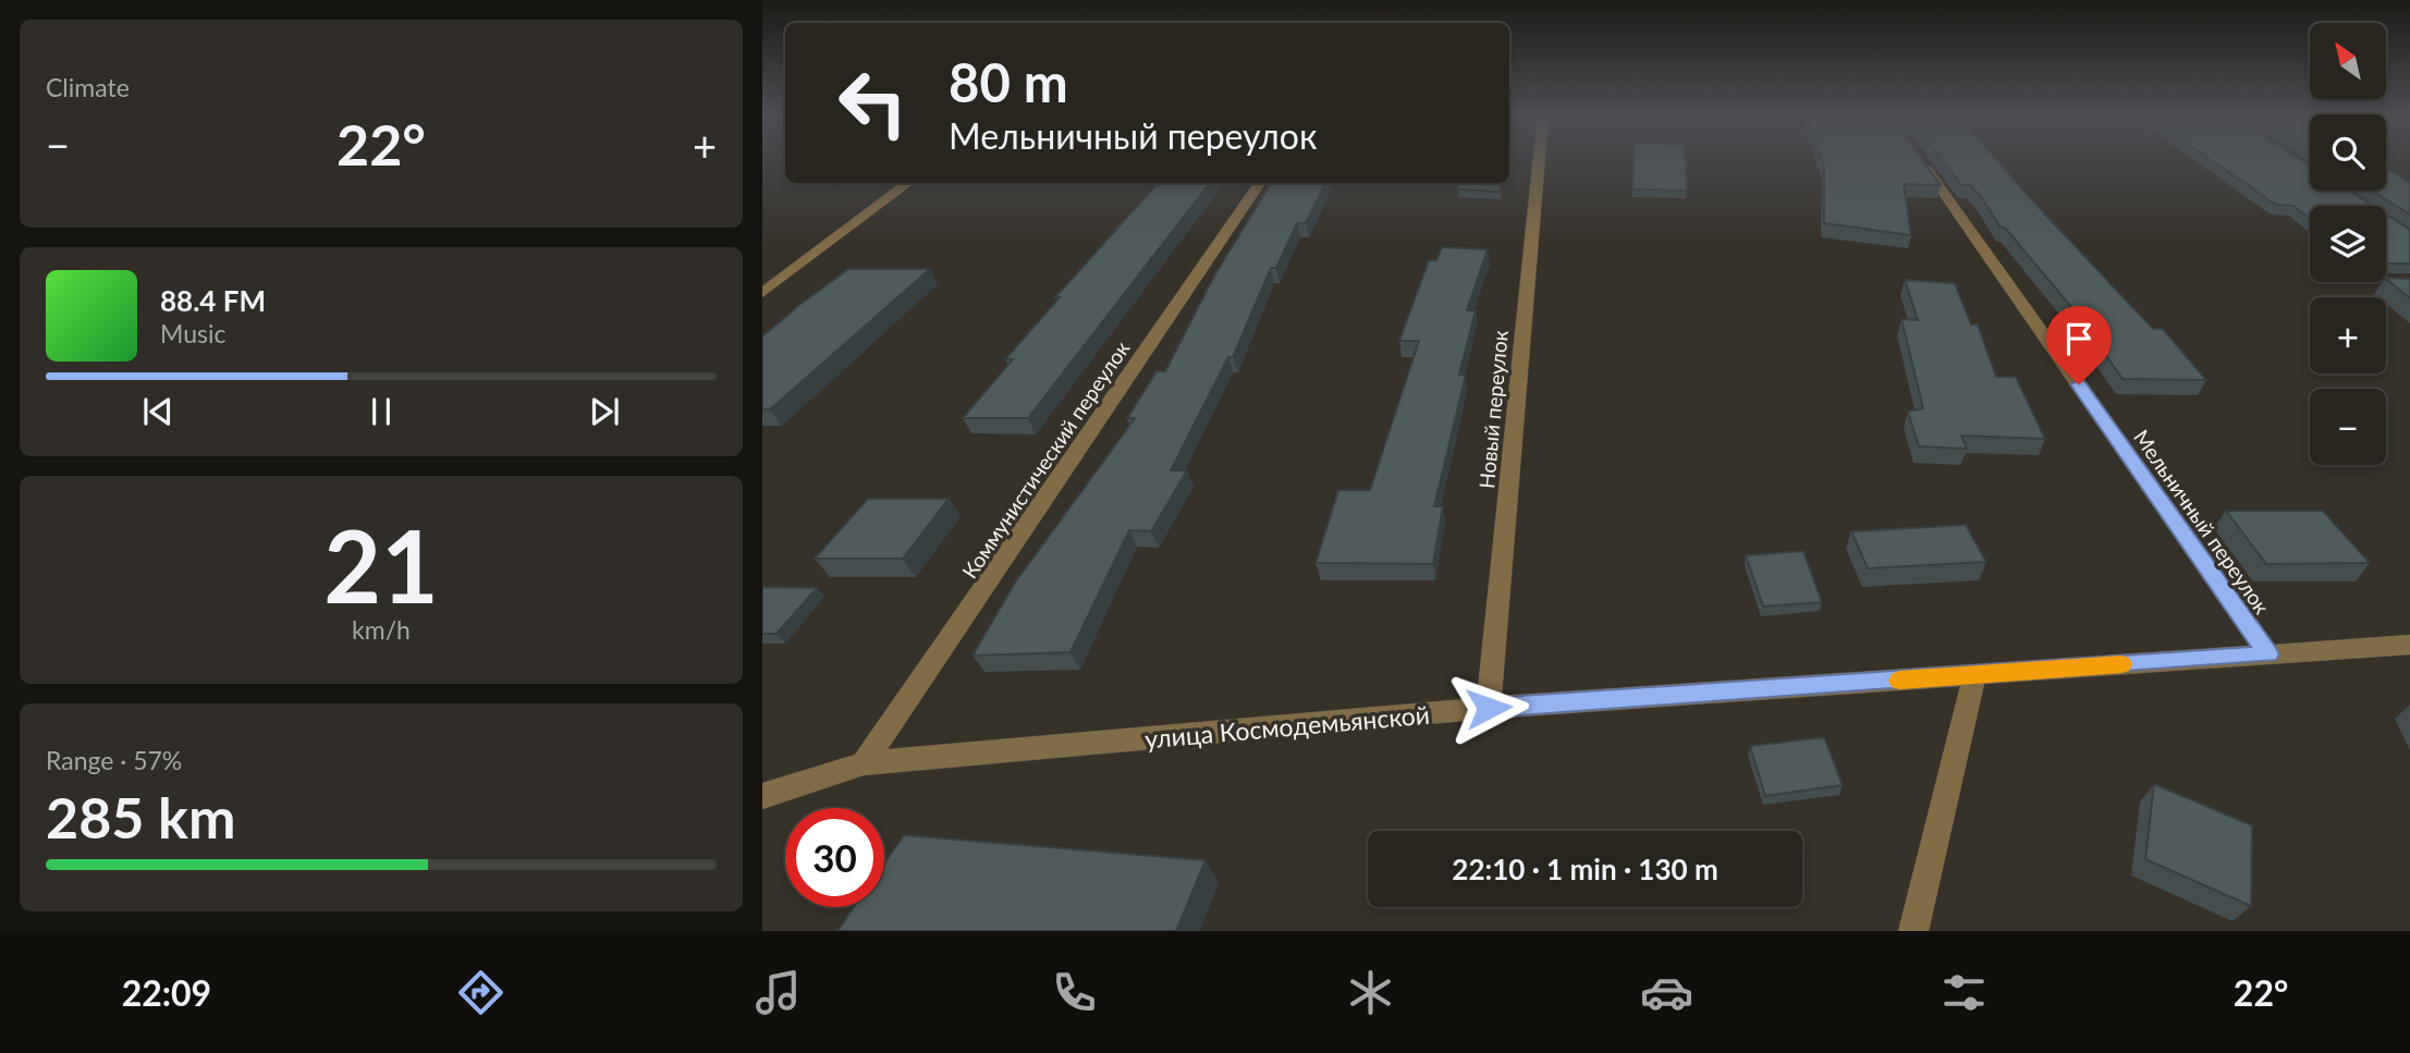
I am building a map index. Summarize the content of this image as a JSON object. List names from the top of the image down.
{
  "streets": {
    "street": [
      "Новый переулок",
      "Коммунистический переулок",
      "Мельничный переулок",
      "улица Космодемьянской"
    ]
  },
  "crossings": [
    ["Новый переулок", "улица Космодемьянской"],
    ["Коммунистический переулок", "улица Космодемьянской"],
    ["Мельничный переулок", "улица Космодемьянской"]
  ],
  "north": "top left",
  "page": {
    "tile": [
      "Climate",
      ["21", "km/h"],
      ["Range · 57%", "285 km"]
    ],
    "map_buttons": ["+", "−"],
    "turn": ["80 m", "Мельничный переулок"],
    "heat": ["−", "22°", "+"],
    "song": ["88.4 FM", "Music"],
    "limit": "30",
    "trip": "22:10 · 1 min · 130 m",
    "tabs": ["22:09", "22°"]
  }
}
